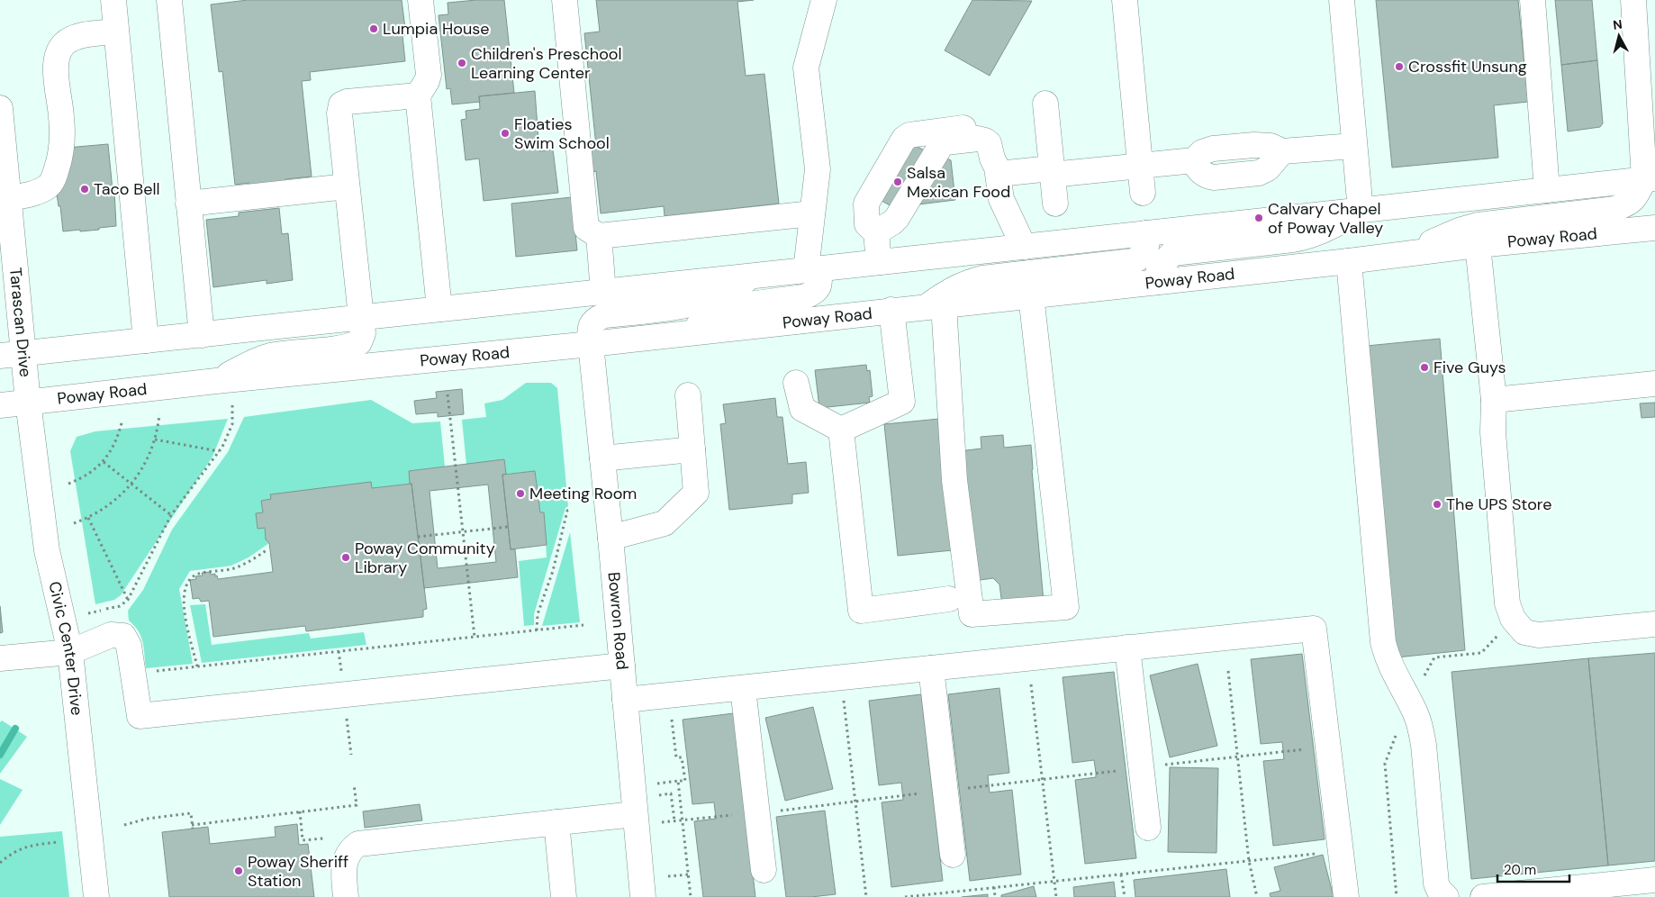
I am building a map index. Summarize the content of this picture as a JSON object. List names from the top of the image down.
{
  "streets": {
    "main road": [
      "Poway Road",
      "Tarascan Drive",
      "Bowron Road",
      "Civic Center Drive"
    ]
  },
  "crossings": [
    ["Poway Road", "Tarascan Drive"],
    ["Poway Road", "Bowron Road"],
    ["Poway Road", "Civic Center Drive"],
    ["Tarascan Drive", "Civic Center Drive"]
  ],
  "places": [
    "Lumpia House",
    "Children's Preschool Learning Center",
    "Crossfit Unsung",
    "Floaties Swim School",
    "Salsa Mexican Food",
    "Taco Bell",
    "Calvary Chapel of Poway Valley",
    "Five Guys",
    "Meeting Room",
    "The UPS Store",
    "Poway Community Library",
    "Poway Sheriff Station"
  ],
  "scale_bar": "20 m",
  "north": "top"
}
